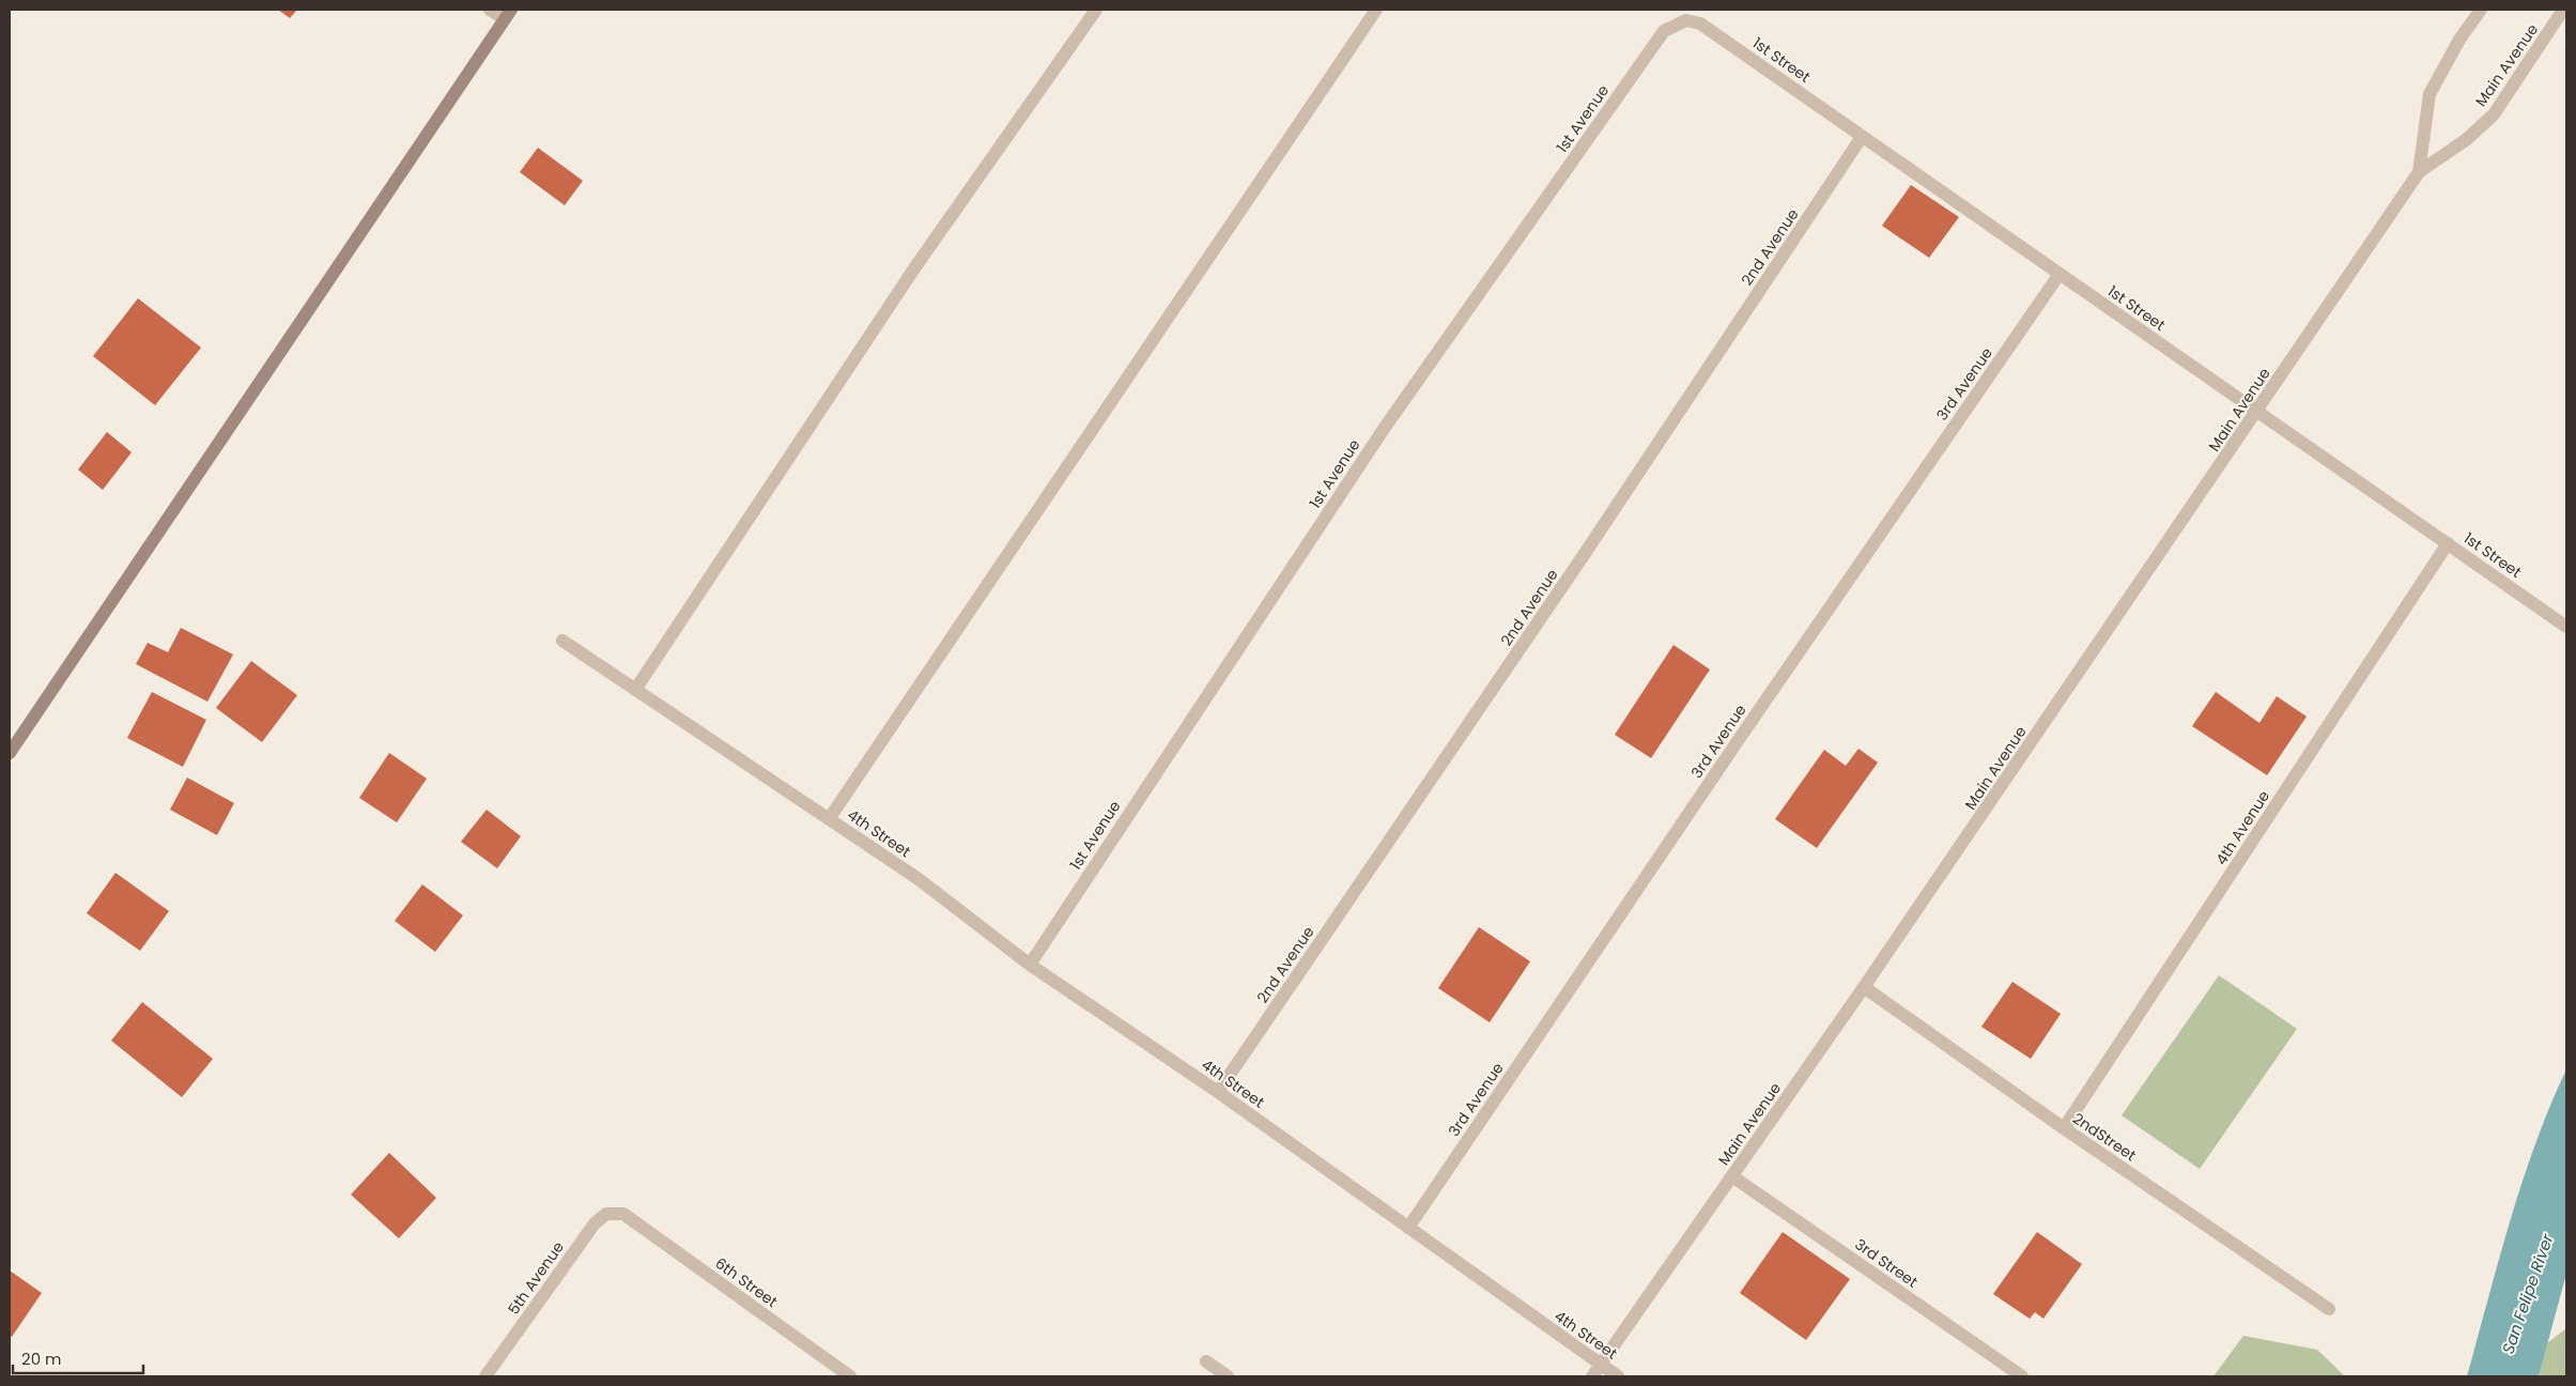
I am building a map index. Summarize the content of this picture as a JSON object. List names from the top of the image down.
{
  "streets": {
    "street": [
      "1st Street",
      "Main Avenue",
      "1st Avenue",
      "2nd Avenue",
      "3rd Avenue",
      "4th Avenue",
      "4th Street",
      "2ndStreet",
      "3rd Street",
      "5th Avenue",
      "6th Street"
    ]
  },
  "crossings": [
    ["1st Street", "Main Avenue"],
    ["1st Street", "1st Avenue"],
    ["1st Street", "2nd Avenue"],
    ["1st Street", "3rd Avenue"],
    ["1st Street", "4th Avenue"],
    ["Main Avenue", "4th Street"],
    ["Main Avenue", "2ndStreet"],
    ["Main Avenue", "3rd Street"],
    ["1st Avenue", "4th Street"],
    ["2nd Avenue", "4th Street"],
    ["3rd Avenue", "4th Street"],
    ["4th Avenue", "2ndStreet"],
    ["5th Avenue", "6th Street"]
  ],
  "water": ["San Felipe River"],
  "scale_bar": "20 m"
}
